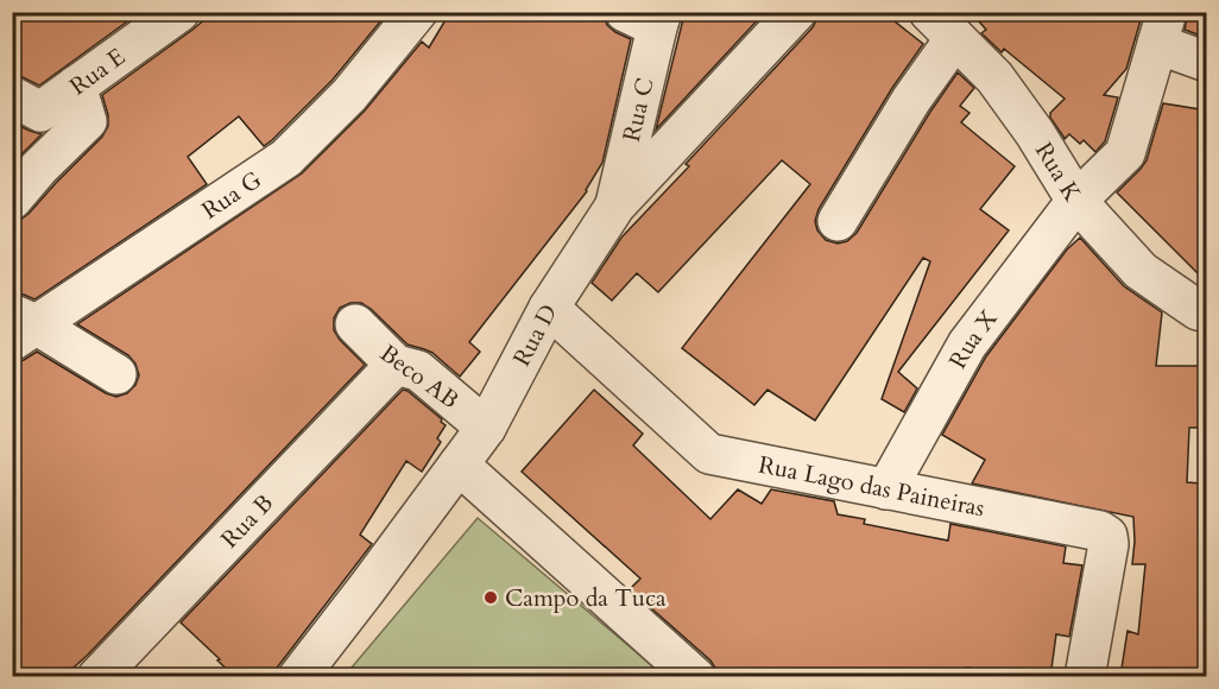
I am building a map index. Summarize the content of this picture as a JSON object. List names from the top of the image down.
{
  "streets": {
    "street": [
      "Rua E",
      "Rua C",
      "Rua K",
      "Rua G",
      "Rua D",
      "Rua X",
      "Beco AB",
      "Rua Lago das Paineiras",
      "Rua B"
    ]
  },
  "crossings": [
    ["Rua C", "Rua D"],
    ["Rua K", "Rua X"],
    ["Rua D", "Beco AB"],
    ["Rua D", "Rua Lago das Paineiras"],
    ["Rua X", "Rua Lago das Paineiras"],
    ["Beco AB", "Rua B"]
  ],
  "places": ["Campo da Tuca"]
}
